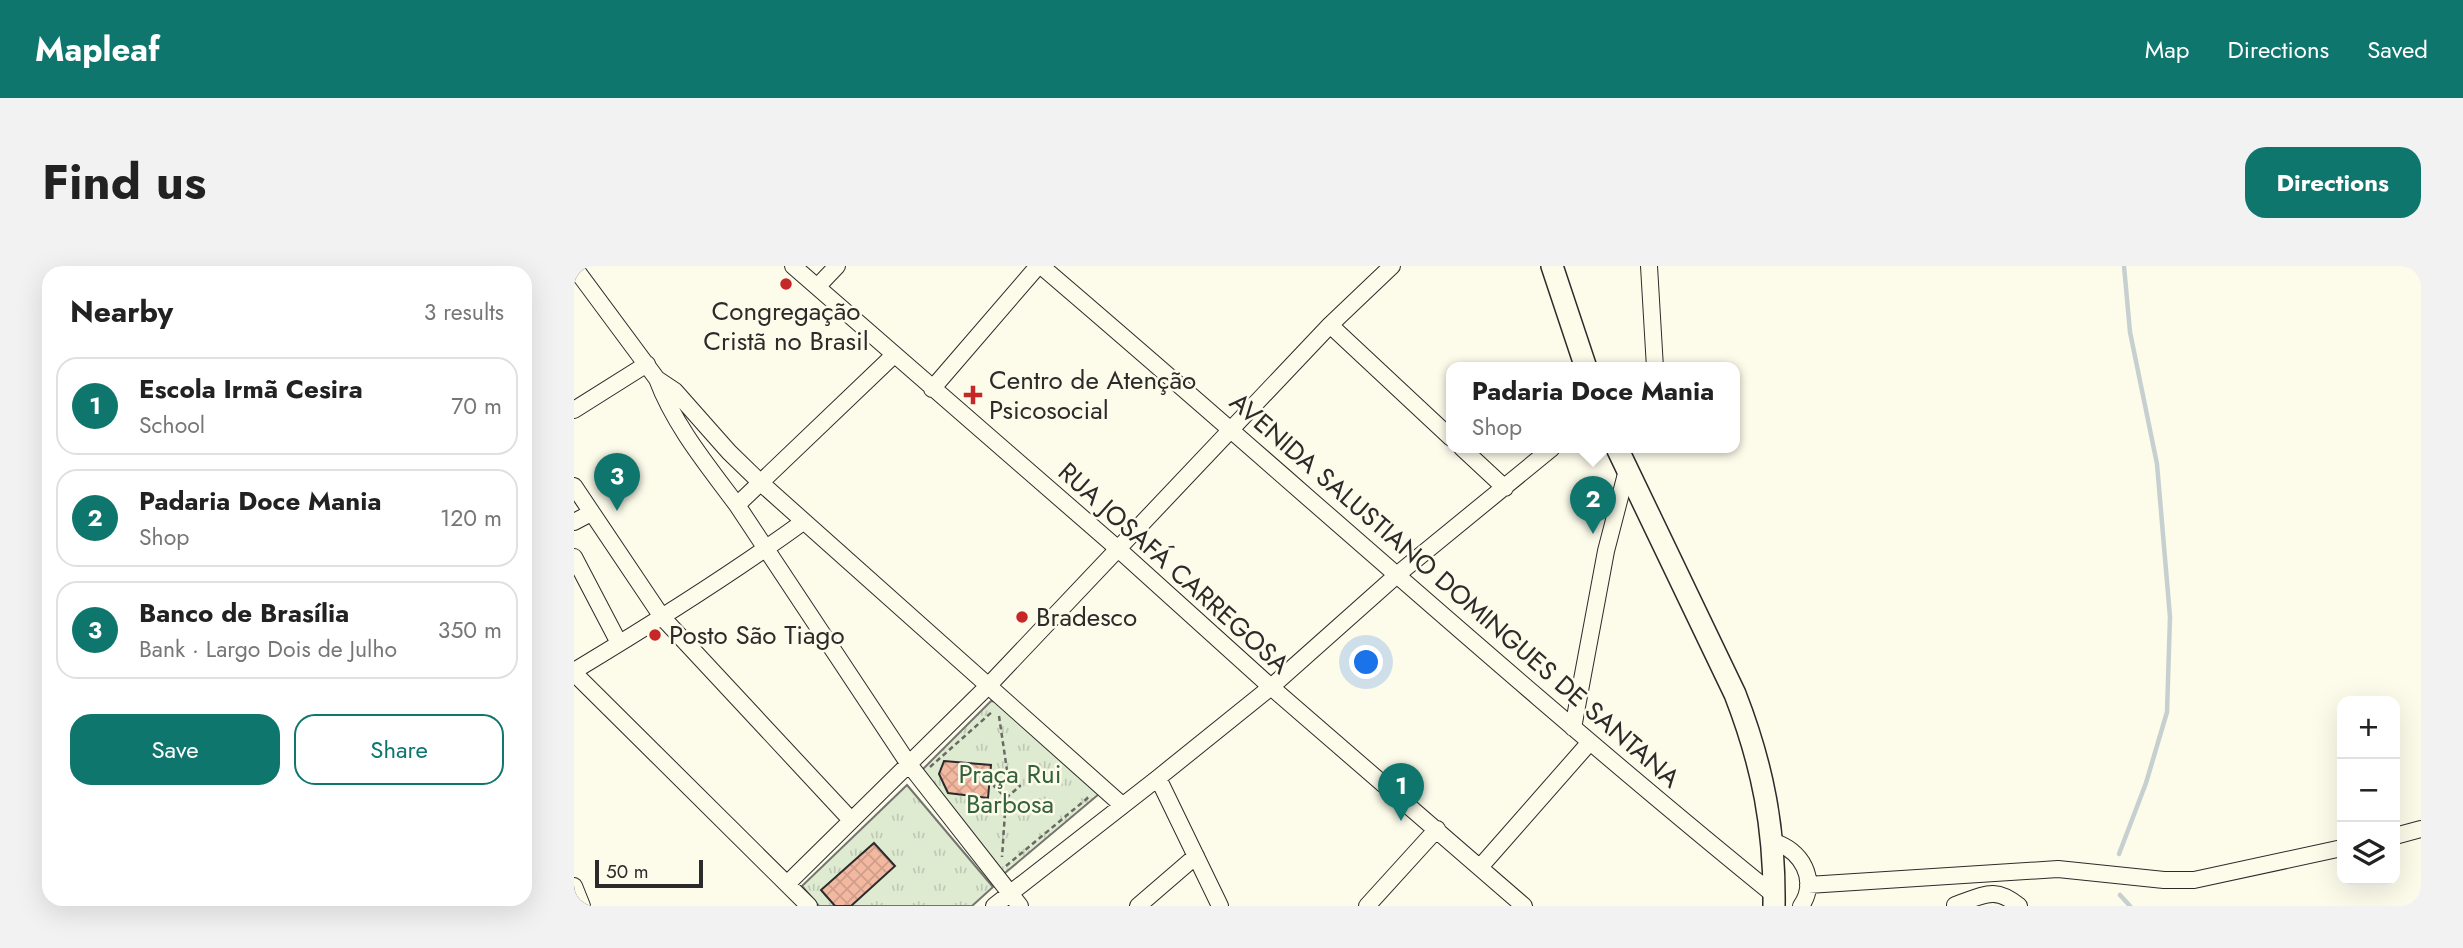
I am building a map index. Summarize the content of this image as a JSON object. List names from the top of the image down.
{
  "streets": {
    "street": ["RUA JOSAFÁ CARREGOSA", "AVENIDA SALUSTIANO DOMINGUES DE SANTANA"]
  },
  "parks": ["Praça Rui Barbosa"],
  "places": {
    "other": ["Congregação Cristã no Brasil", "Bradesco", "Posto São Tiago"],
    "health": ["Centro de Atenção Psicosocial"]
  },
  "scale_bar": "50 m",
  "page": {
    "header": "Mapleaf",
    "nav": ["Map", "Directions", "Saved"],
    "title": "Find us",
    "buttons": [
      "Directions",
      ["Save", "Share"]
    ],
    "heading": ["Nearby", "3 results"],
    "list": [
      {
        "mark": "1",
        "name": "Escola Irmã Cesira",
        "note": "School",
        "value": "70 m"
      },
      {
        "mark": "2",
        "name": "Padaria Doce Mania",
        "note": "Shop",
        "value": "120 m"
      },
      {
        "mark": "3",
        "name": "Banco de Brasília",
        "note": "Bank · Largo Dois de Julho",
        "value": "350 m"
      }
    ],
    "popup": ["Padaria Doce Mania", "Shop"],
    "pins": ["3", "2", "1"],
    "map_buttons": ["+", "−"],
    "scale": "50 m"
  }
}
